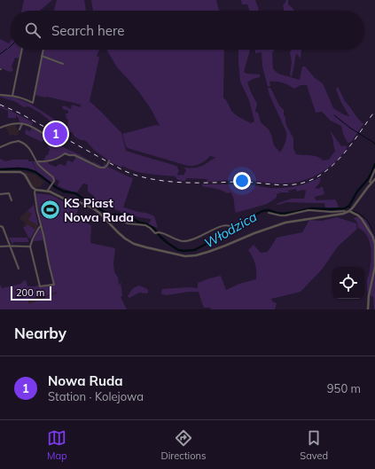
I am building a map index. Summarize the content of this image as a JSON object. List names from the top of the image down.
{
  "water": ["Włodzica"],
  "places": {
    "sports": ["KS Piast Nowa Ruda"]
  },
  "scale_bar": "200 m",
  "page": {
    "search": "Search here",
    "pins": "1",
    "scale": "200 m",
    "heading": "Nearby",
    "list": [
      {
        "mark": "1",
        "name": "Nowa Ruda",
        "note": "Station · Kolejowa",
        "value": "950 m"
      }
    ],
    "nav": ["Map", "Directions", "Saved"]
  }
}
